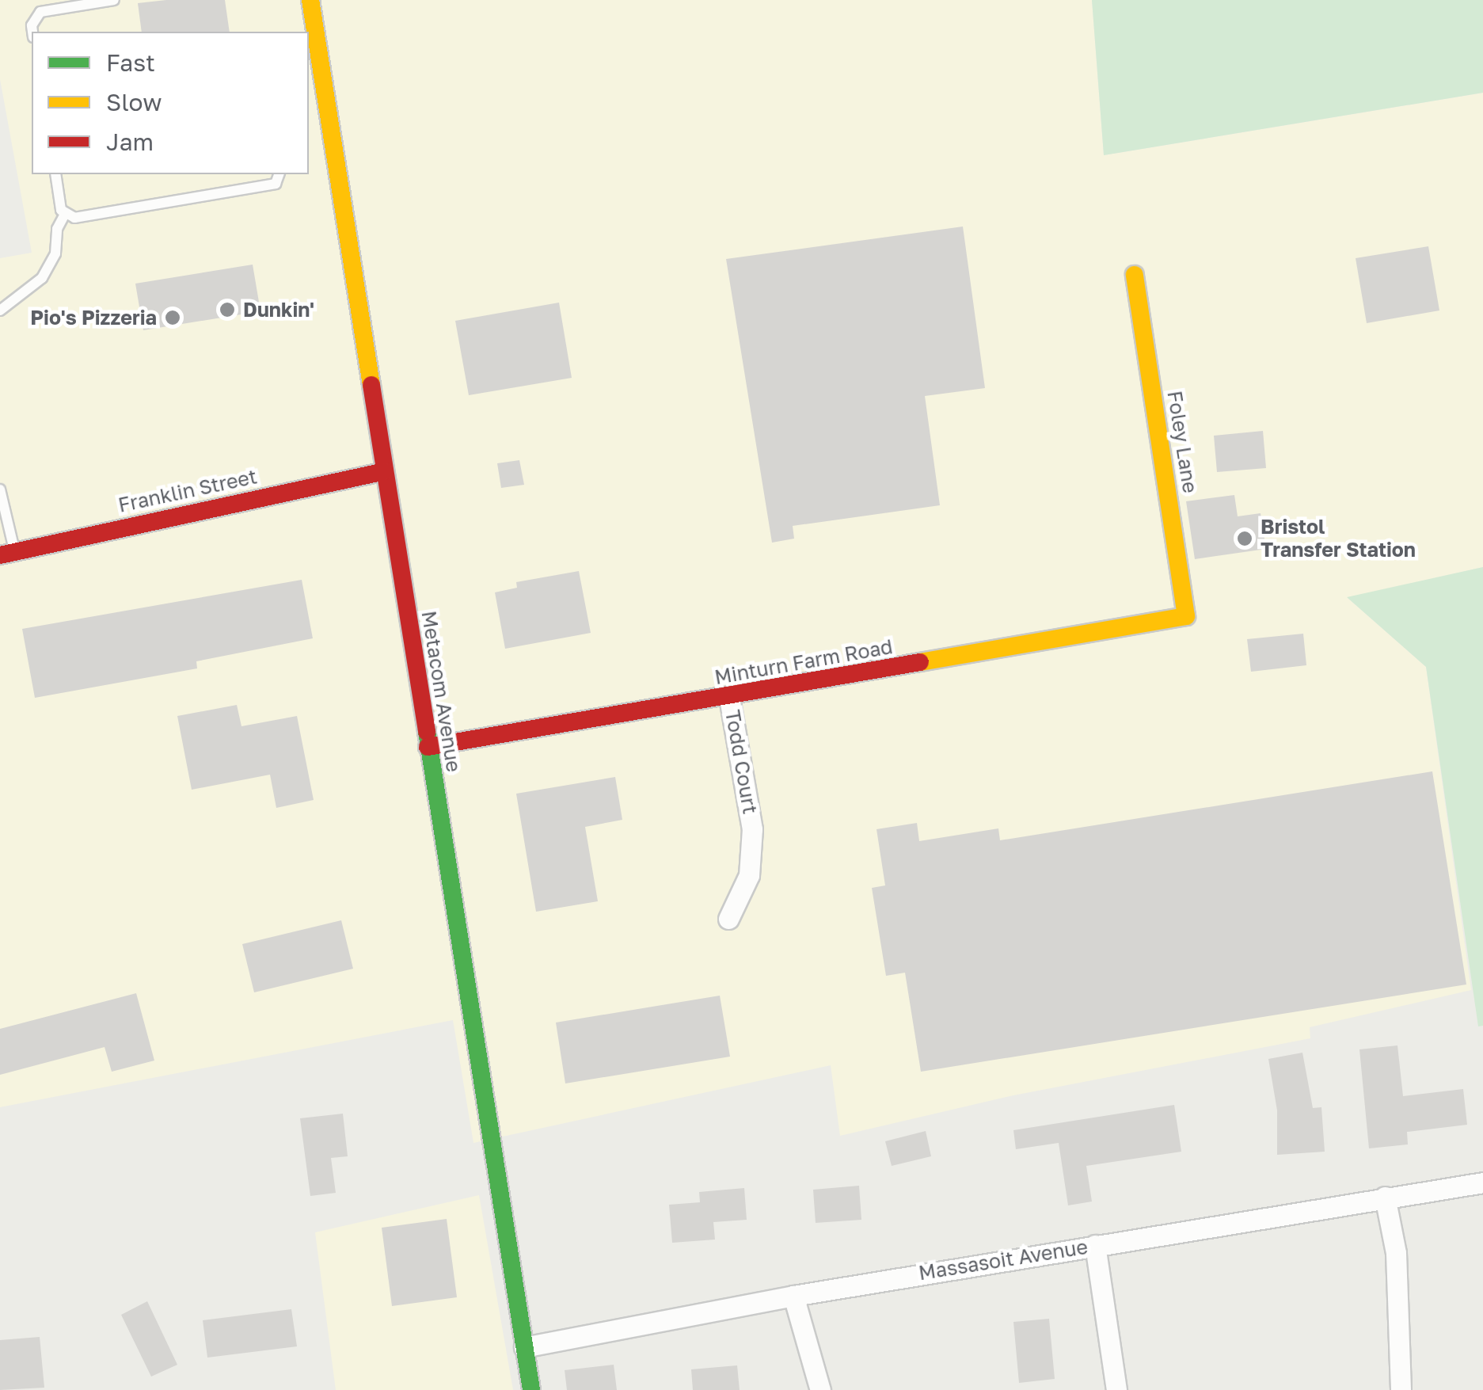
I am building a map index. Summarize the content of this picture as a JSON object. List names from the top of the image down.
{
  "streets": {
    "street": [
      "Foley Lane",
      "Franklin Street",
      "Minturn Farm Road",
      "Metacom Avenue",
      "Todd Court",
      "Massasoit Avenue"
    ]
  },
  "crossings": [
    ["Foley Lane", "Minturn Farm Road"],
    ["Franklin Street", "Metacom Avenue"],
    ["Minturn Farm Road", "Metacom Avenue"],
    ["Minturn Farm Road", "Todd Court"],
    ["Metacom Avenue", "Massasoit Avenue"]
  ],
  "places": ["Dunkin'", "Pio's Pizzeria", "Bristol Transfer Station"],
  "legend": ["Fast", "Slow", "Jam"]
}
